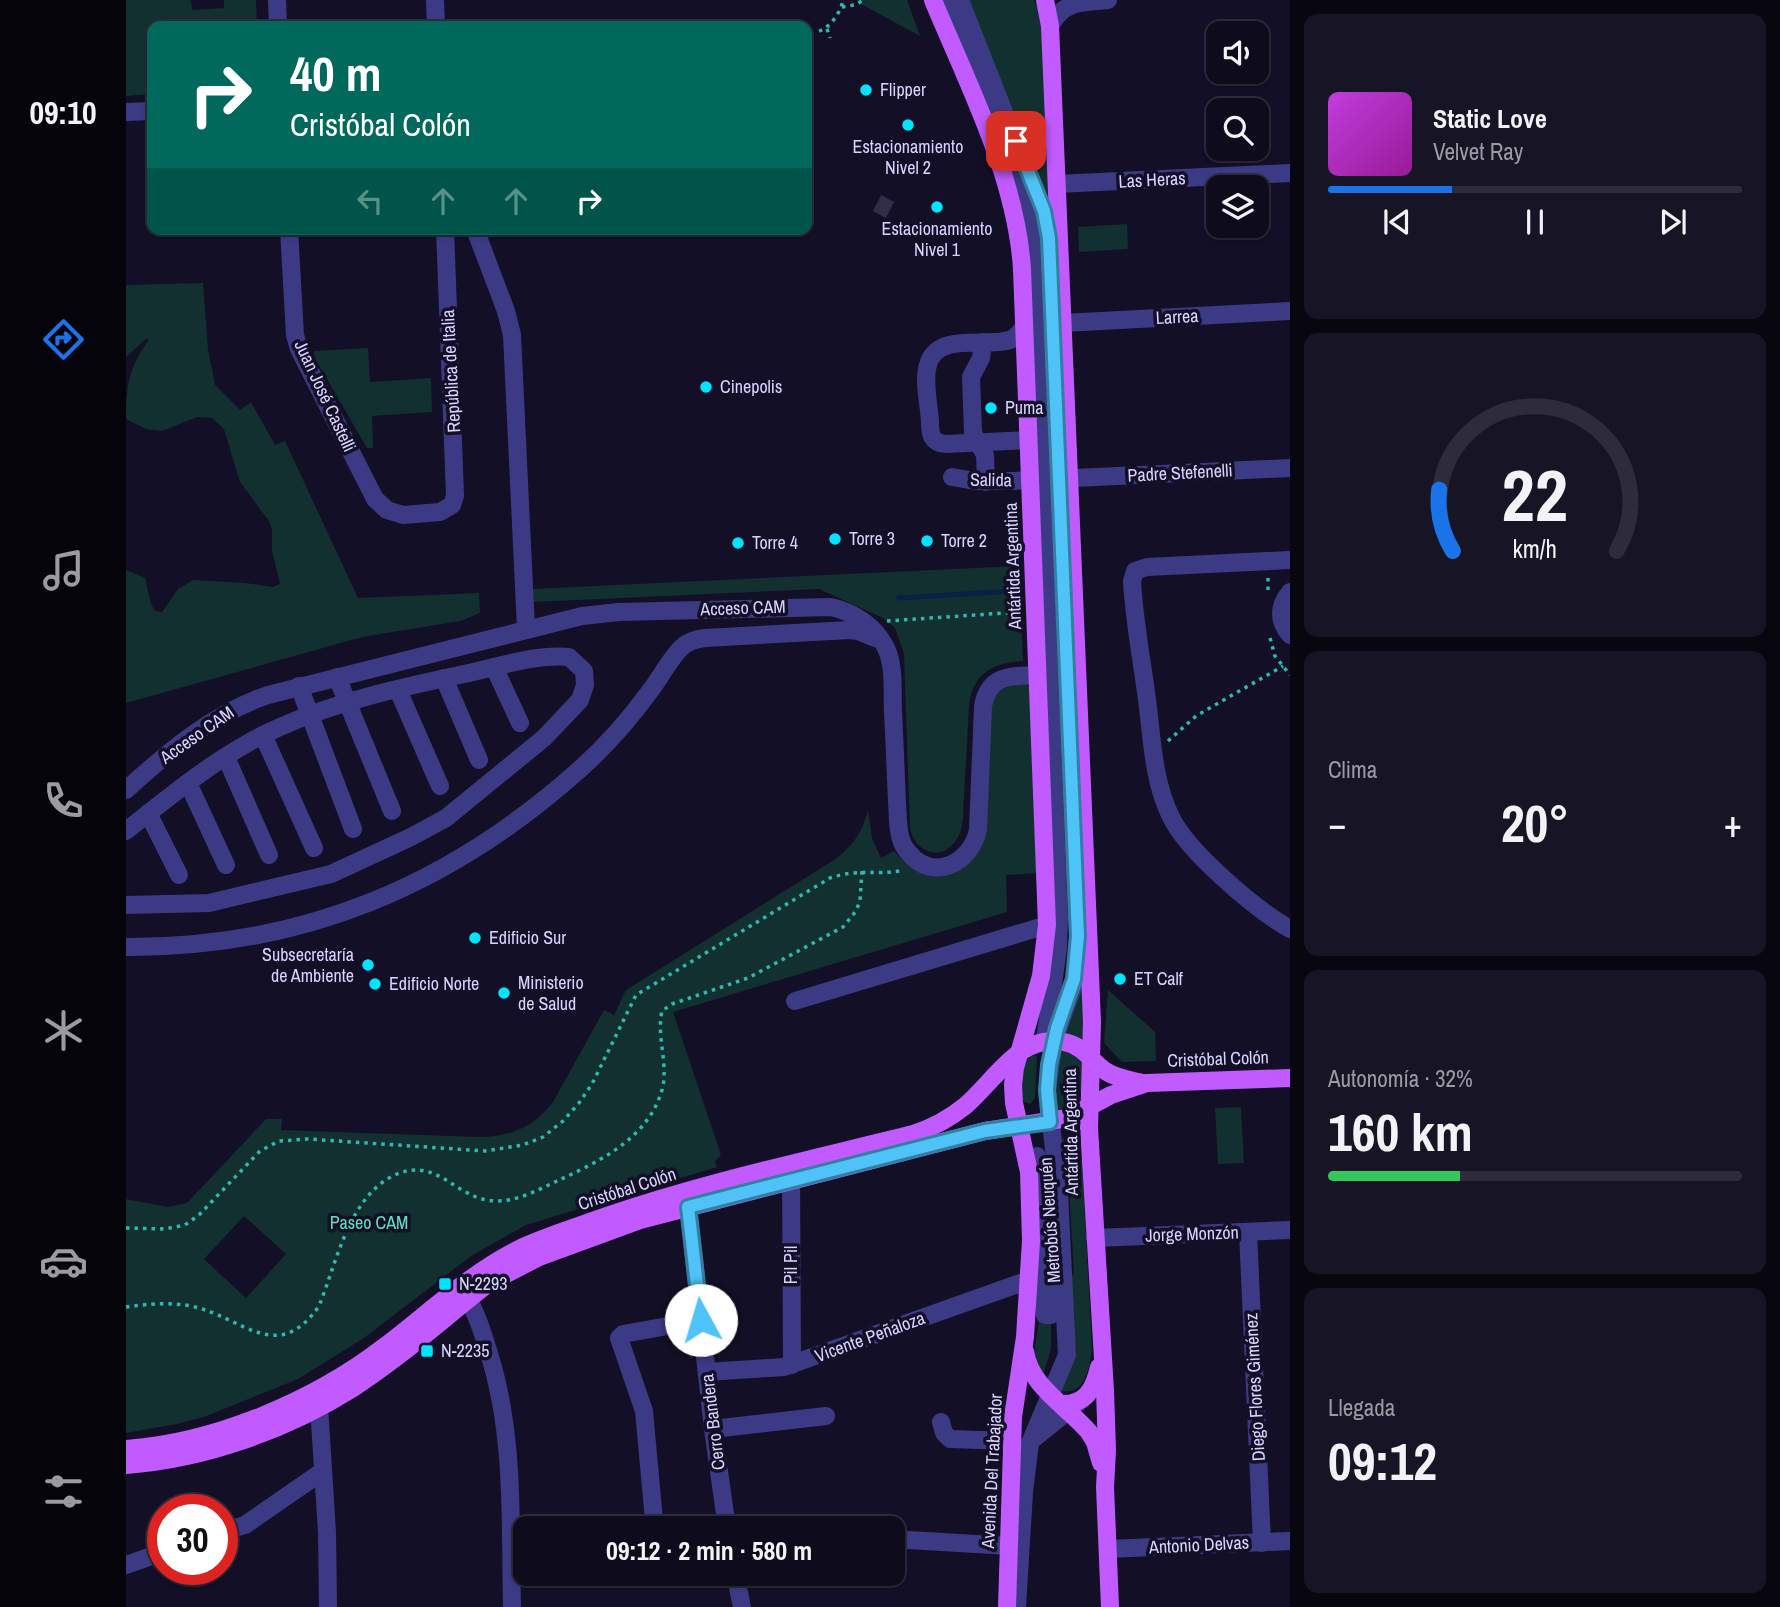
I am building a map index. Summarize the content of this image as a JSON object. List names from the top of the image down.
{
  "streets": {
    "main road": ["Antártida Argentina", "Cristóbal Colón", "Avenida Del Trabajador"],
    "street": [
      "Las Heras",
      "Larrea",
      "República de Italia",
      "Juan José Castelli",
      "Padre Stefenelli",
      "Salida",
      "Acceso CAM",
      "Metrobús Neuquén",
      "Jorge Monzón",
      "Pil Pil",
      "Vicente Peñaloza",
      "Diego Flores Giménez",
      "Cerro Bandera",
      "Antonio Delvas"
    ]
  },
  "crossings": [
    ["Las Heras", "Antártida Argentina"],
    ["Larrea", "Antártida Argentina"],
    ["República de Italia", "Juan José Castelli"],
    ["Padre Stefenelli", "Salida"],
    ["Padre Stefenelli", "Antártida Argentina"],
    ["Padre Stefenelli", "Metrobús Neuquén"],
    ["Salida", "Antártida Argentina"],
    ["Salida", "Metrobús Neuquén"],
    ["Antártida Argentina", "Cristóbal Colón"],
    ["Antártida Argentina", "Metrobús Neuquén"],
    ["Antártida Argentina", "Jorge Monzón"],
    ["Antártida Argentina", "Vicente Peñaloza"],
    ["Antártida Argentina", "Avenida Del Trabajador"],
    ["Antártida Argentina", "Antonio Delvas"],
    ["Cristóbal Colón", "Metrobús Neuquén"],
    ["Cristóbal Colón", "Pil Pil"],
    ["Cristóbal Colón", "Cerro Bandera"],
    ["Metrobús Neuquén", "Avenida Del Trabajador"],
    ["Jorge Monzón", "Diego Flores Giménez"],
    ["Pil Pil", "Vicente Peñaloza"],
    ["Vicente Peñaloza", "Cerro Bandera"],
    ["Diego Flores Giménez", "Antonio Delvas"]
  ],
  "parks": ["Paseo CAM"],
  "places": {
    "other": [
      "Flipper",
      "Estacionamiento Nivel 2",
      "Estacionamiento Nivel 1",
      "Cinepolis",
      "Puma",
      "Torre 3",
      "Torre 2",
      "Torre 4",
      "Edificio Sur",
      "Subsecretaría de Ambiente",
      "ET Calf",
      "Edificio Norte",
      "Ministerio de Salud"
    ],
    "transit": ["N-2293", "N-2235"]
  },
  "page": {
    "tabs": "09:10",
    "turn": ["40 m", "Cristóbal Colón"],
    "song": ["Static Love", "Velvet Ray"],
    "tile": [
      "Clima",
      ["Autonomía · 32%", "160 km"],
      ["Llegada", "09:12"]
    ],
    "heat": ["−", "20°", "+"],
    "limit": "30",
    "trip": "09:12 · 2 min · 580 m",
    "gauge": ["22", "km/h"]
  }
}
